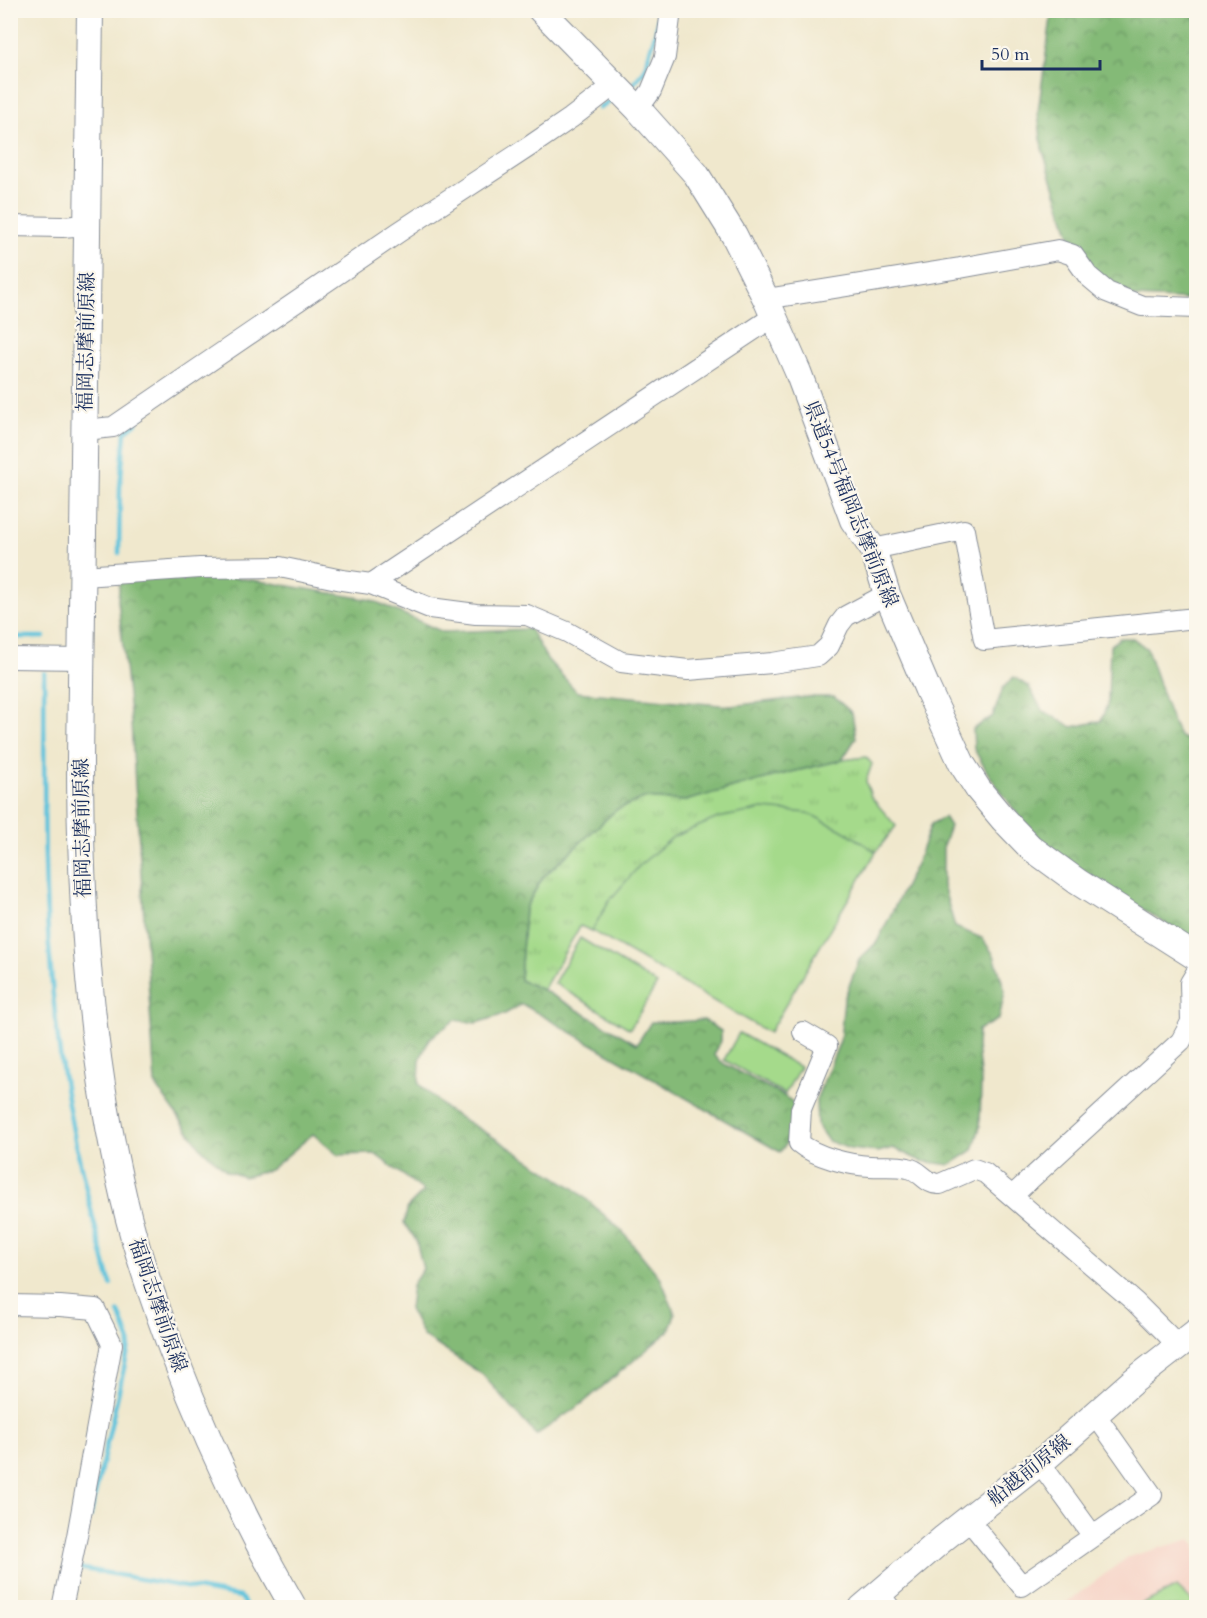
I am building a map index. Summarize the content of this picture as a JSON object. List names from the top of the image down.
{
  "streets": {
    "main road": ["福岡志摩前原線", "県道54号福岡志摩前原線", "船越前原線"]
  },
  "scale_bar": "50 m"
}
